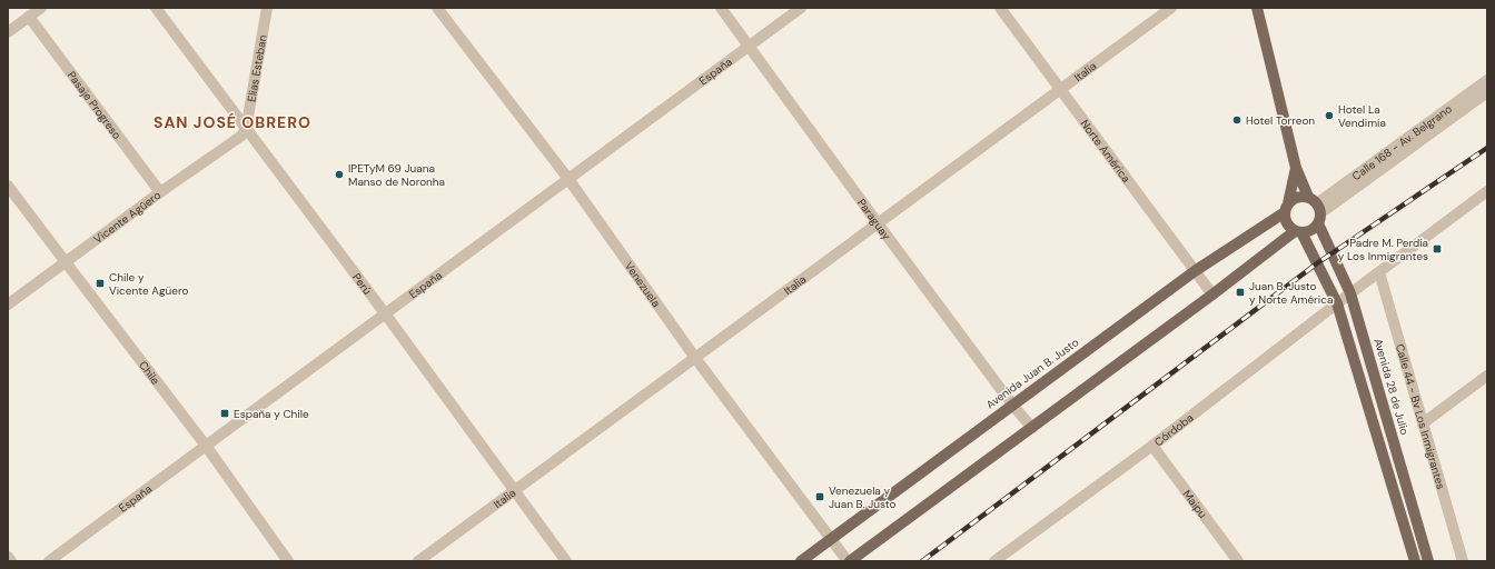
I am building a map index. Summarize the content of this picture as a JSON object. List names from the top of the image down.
{
  "streets": {
    "main road": ["Avenida Juan B. Justo", "Avenida 28 de Julio"],
    "street": [
      "Elias Esteban",
      "España",
      "Italia",
      "Pasaje Progreso",
      "Calle 168 - Av. Belgrano",
      "Norte América",
      "Vicente Agüero",
      "Paraguay",
      "Perú",
      "Venezuela",
      "Chile",
      "Calle 44 - Bv Los Inmigrantes",
      "Córdoba",
      "Maipu"
    ]
  },
  "crossings": [
    ["Elias Esteban", "Vicente Agüero"],
    ["Elias Esteban", "Perú"],
    ["España", "Paraguay"],
    ["España", "Perú"],
    ["España", "Venezuela"],
    ["España", "Chile"],
    ["Italia", "Norte América"],
    ["Italia", "Paraguay"],
    ["Italia", "Perú"],
    ["Italia", "Venezuela"],
    ["Pasaje Progreso", "Vicente Agüero"],
    ["Calle 168 - Av. Belgrano", "Avenida Juan B. Justo"],
    ["Calle 168 - Av. Belgrano", "Avenida 28 de Julio"],
    ["Norte América", "Avenida Juan B. Justo"],
    ["Vicente Agüero", "Perú"],
    ["Vicente Agüero", "Chile"],
    ["Paraguay", "Avenida Juan B. Justo"],
    ["Venezuela", "Avenida Juan B. Justo"],
    ["Avenida Juan B. Justo", "Avenida 28 de Julio"],
    ["Avenida 28 de Julio", "Córdoba"],
    ["Calle 44 - Bv Los Inmigrantes", "Córdoba"],
    ["Córdoba", "Maipu"]
  ],
  "districts": ["SAN JOSÉ OBRERO"],
  "places": {
    "other": ["Hotel La Vendimia", "Hotel Torreon", "IPETyM 69 Juana Manso de Noronha"],
    "transit": [
      "Padre M. Perdía y Los Inmigrantes",
      "Chile y Vicente Agüero",
      "Juan B. Justo y Norte América",
      "España y Chile",
      "Venezuela y Juan B. Justo"
    ]
  }
}
